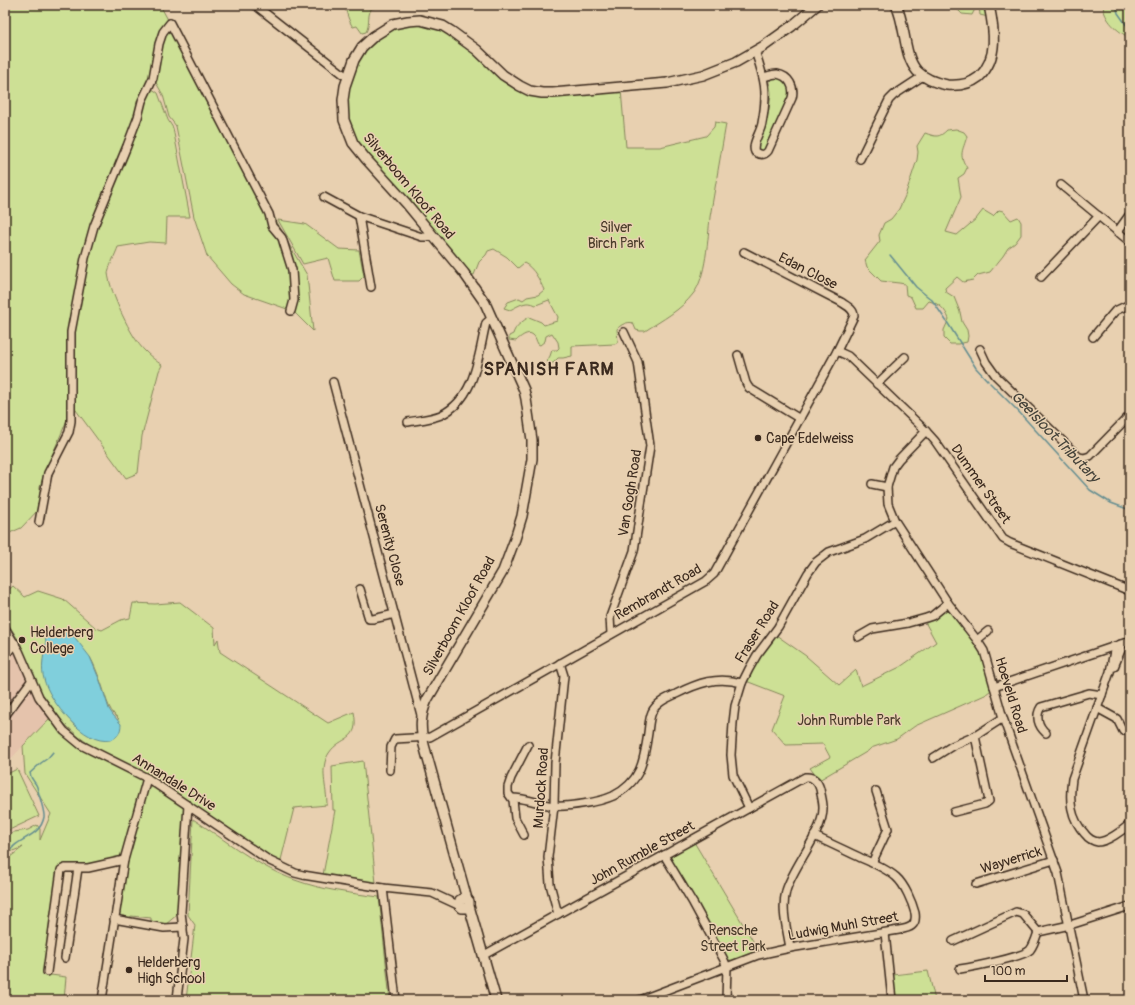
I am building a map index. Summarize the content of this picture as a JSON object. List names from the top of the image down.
{
  "streets": {
    "street": [
      "Silverboom Kloof Road",
      "Edan Close",
      "Dummer Street",
      "Van Gogh Road",
      "Serenity Close",
      "Rembrandt Road",
      "Fraser Road",
      "Hoeveld Road",
      "Annandale Drive",
      "Murdock Road",
      "John Rumble Street",
      "Wayverrick",
      "Ludwig Muhl Street"
    ]
  },
  "crossings": [
    ["Silverboom Kloof Road", "Serenity Close"],
    ["Silverboom Kloof Road", "Rembrandt Road"],
    ["Silverboom Kloof Road", "Annandale Drive"],
    ["Edan Close", "Rembrandt Road"],
    ["Dummer Street", "Rembrandt Road"],
    ["Dummer Street", "Hoeveld Road"],
    ["Van Gogh Road", "Rembrandt Road"],
    ["Rembrandt Road", "Murdock Road"],
    ["Fraser Road", "Hoeveld Road"],
    ["Fraser Road", "John Rumble Street"],
    ["Hoeveld Road", "Wayverrick"],
    ["Murdock Road", "John Rumble Street"],
    ["John Rumble Street", "Ludwig Muhl Street"]
  ],
  "districts": ["SPANISH FARM"],
  "water": ["Geelsloot Tributary"],
  "parks": ["Silver Birch Park", "John Rumble Park", "Rensche Street Park"],
  "places": ["Cape Edelweiss", "Helderberg College", "Helderberg High School"],
  "scale_bar": "100 m"
}
